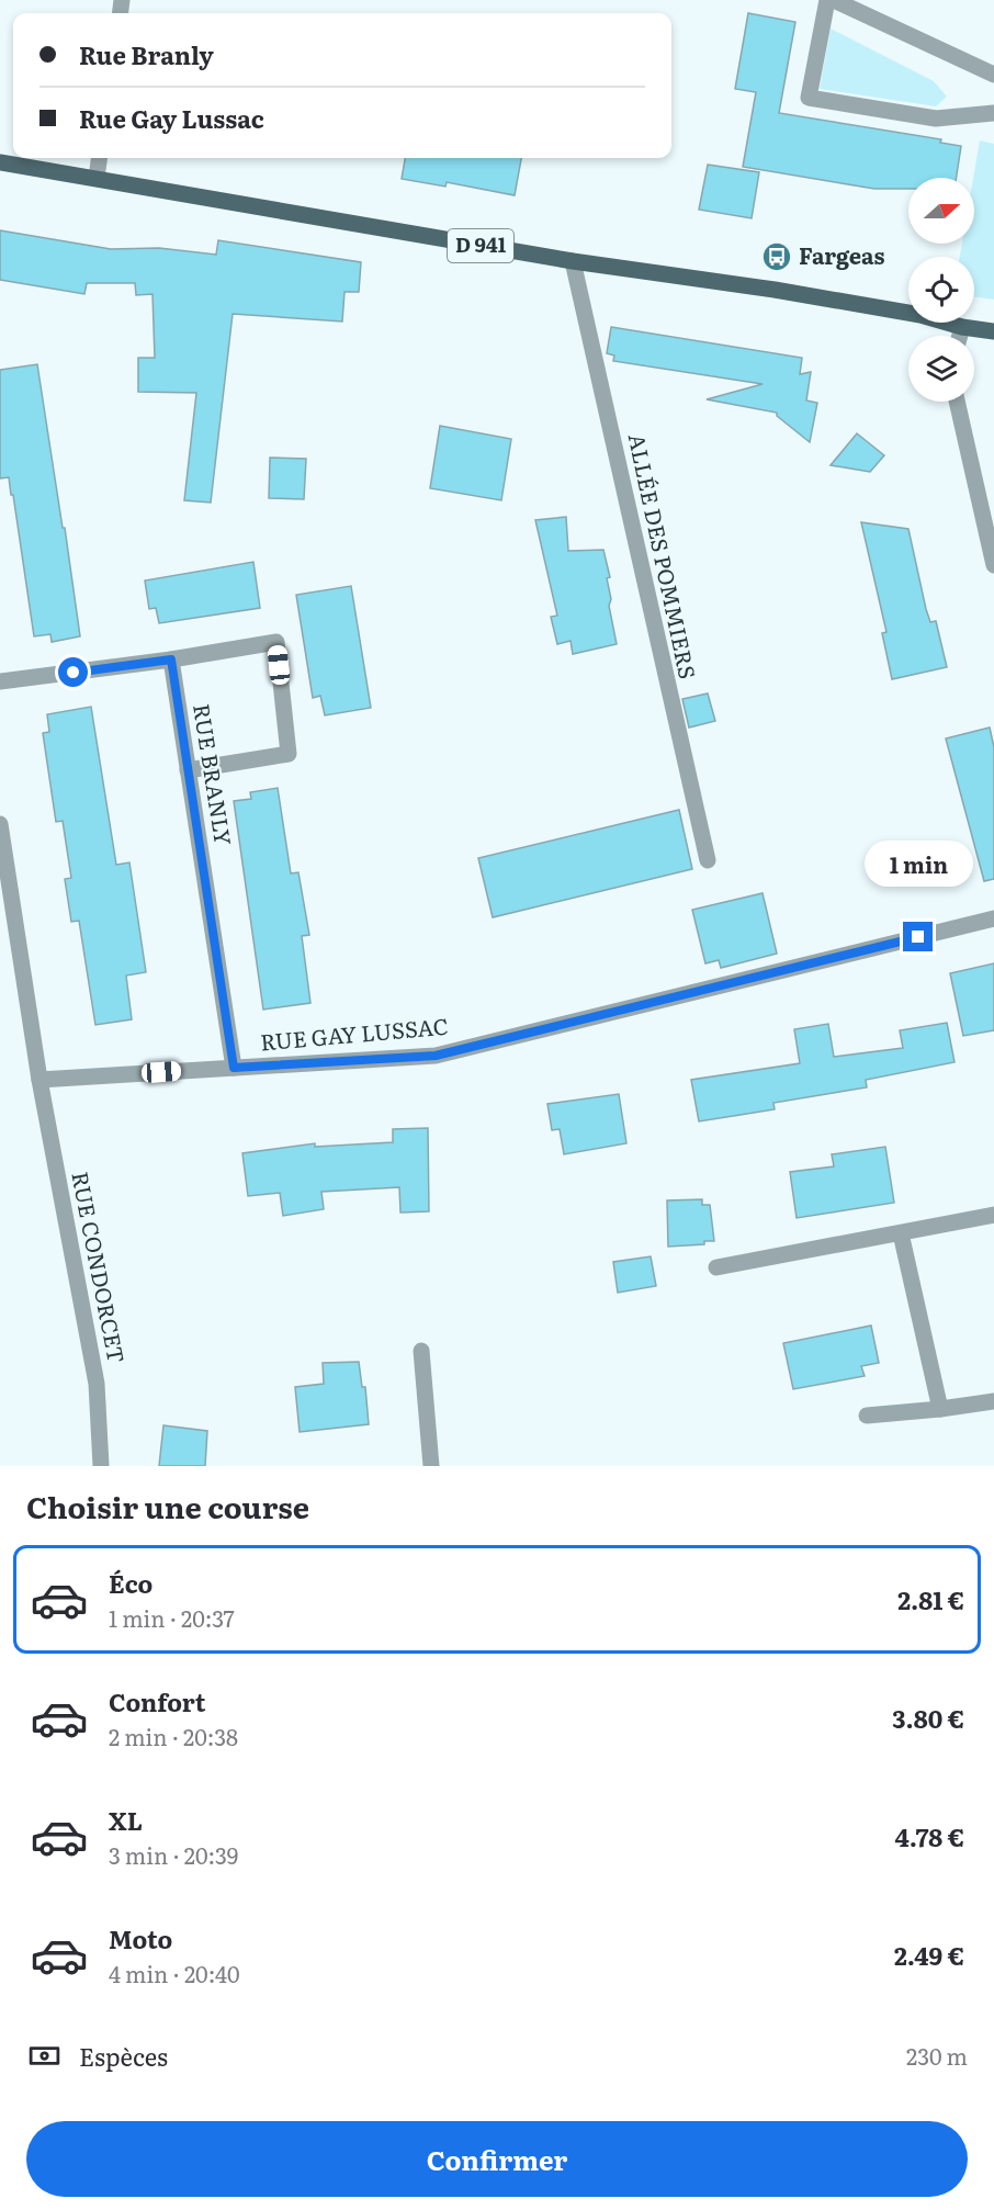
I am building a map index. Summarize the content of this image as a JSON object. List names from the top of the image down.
{
  "streets": {
    "main road": ["D 941"],
    "street": [
      "ALLÉE DES POMMIERS",
      "RUE BRANLY",
      "RUE GAY LUSSAC",
      "RUE CONDORCET"
    ]
  },
  "crossings": [
    ["D 941", "ALLÉE DES POMMIERS"],
    ["RUE BRANLY", "RUE GAY LUSSAC"],
    ["RUE GAY LUSSAC", "RUE CONDORCET"]
  ],
  "places": {
    "bus stop": ["Fargeas"]
  },
  "north": "right",
  "page": {
    "banner": ["Rue Branly", "Rue Gay Lussac"],
    "bubble": "1 min",
    "heading": "Choisir une course",
    "list": [
      {
        "name": "Éco",
        "note": "1 min · 20:37",
        "value": "2.81 €"
      },
      {
        "name": "Confort",
        "note": "2 min · 20:38",
        "value": "3.80 €"
      },
      {
        "name": "XL",
        "note": "3 min · 20:39",
        "value": "4.78 €"
      },
      {
        "name": "Moto",
        "note": "4 min · 20:40",
        "value": "2.49 €"
      }
    ],
    "pay": ["Espèces", "230 m"],
    "buttons": "Confirmer"
  }
}
